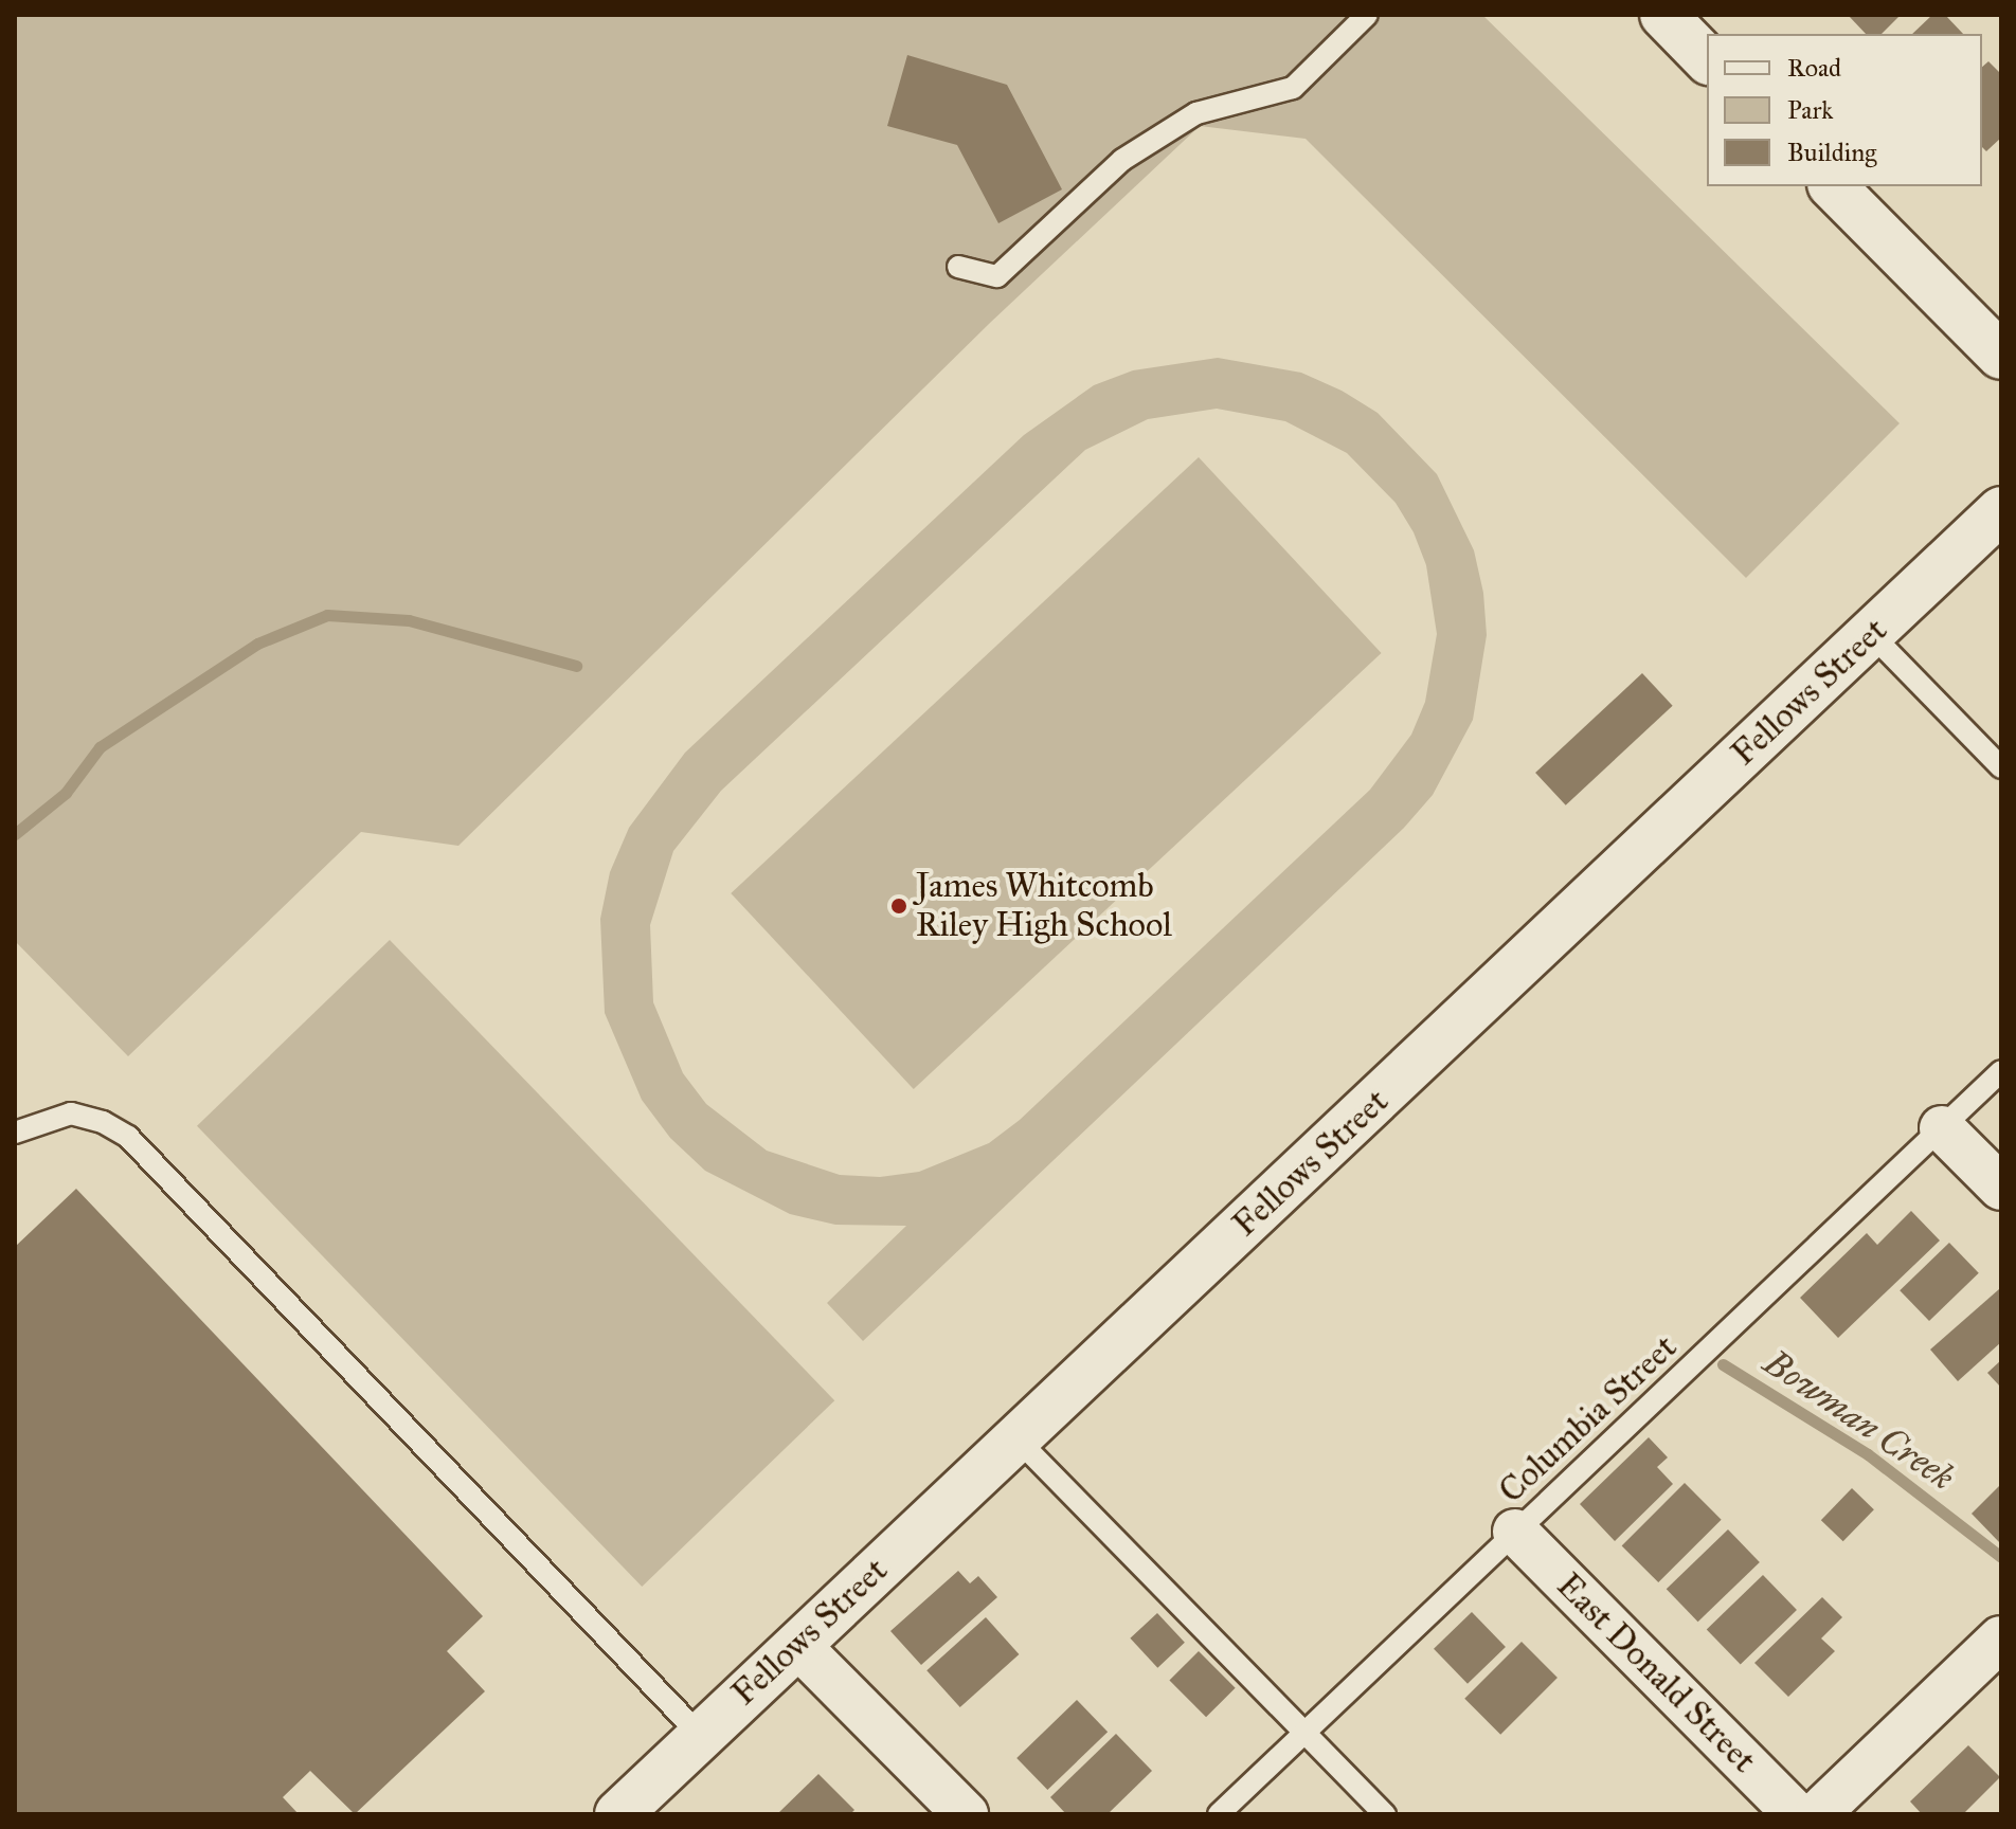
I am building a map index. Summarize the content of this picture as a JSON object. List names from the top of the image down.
{
  "streets": {
    "street": ["Fellows Street", "East Donald Street"],
    "lane": ["Columbia Street"]
  },
  "crossings": [
    ["Columbia Street", "East Donald Street"]
  ],
  "water": ["Bowman Creek"],
  "places": ["James Whitcomb Riley High School"],
  "legend": ["Road", "Park", "Building"]
}
